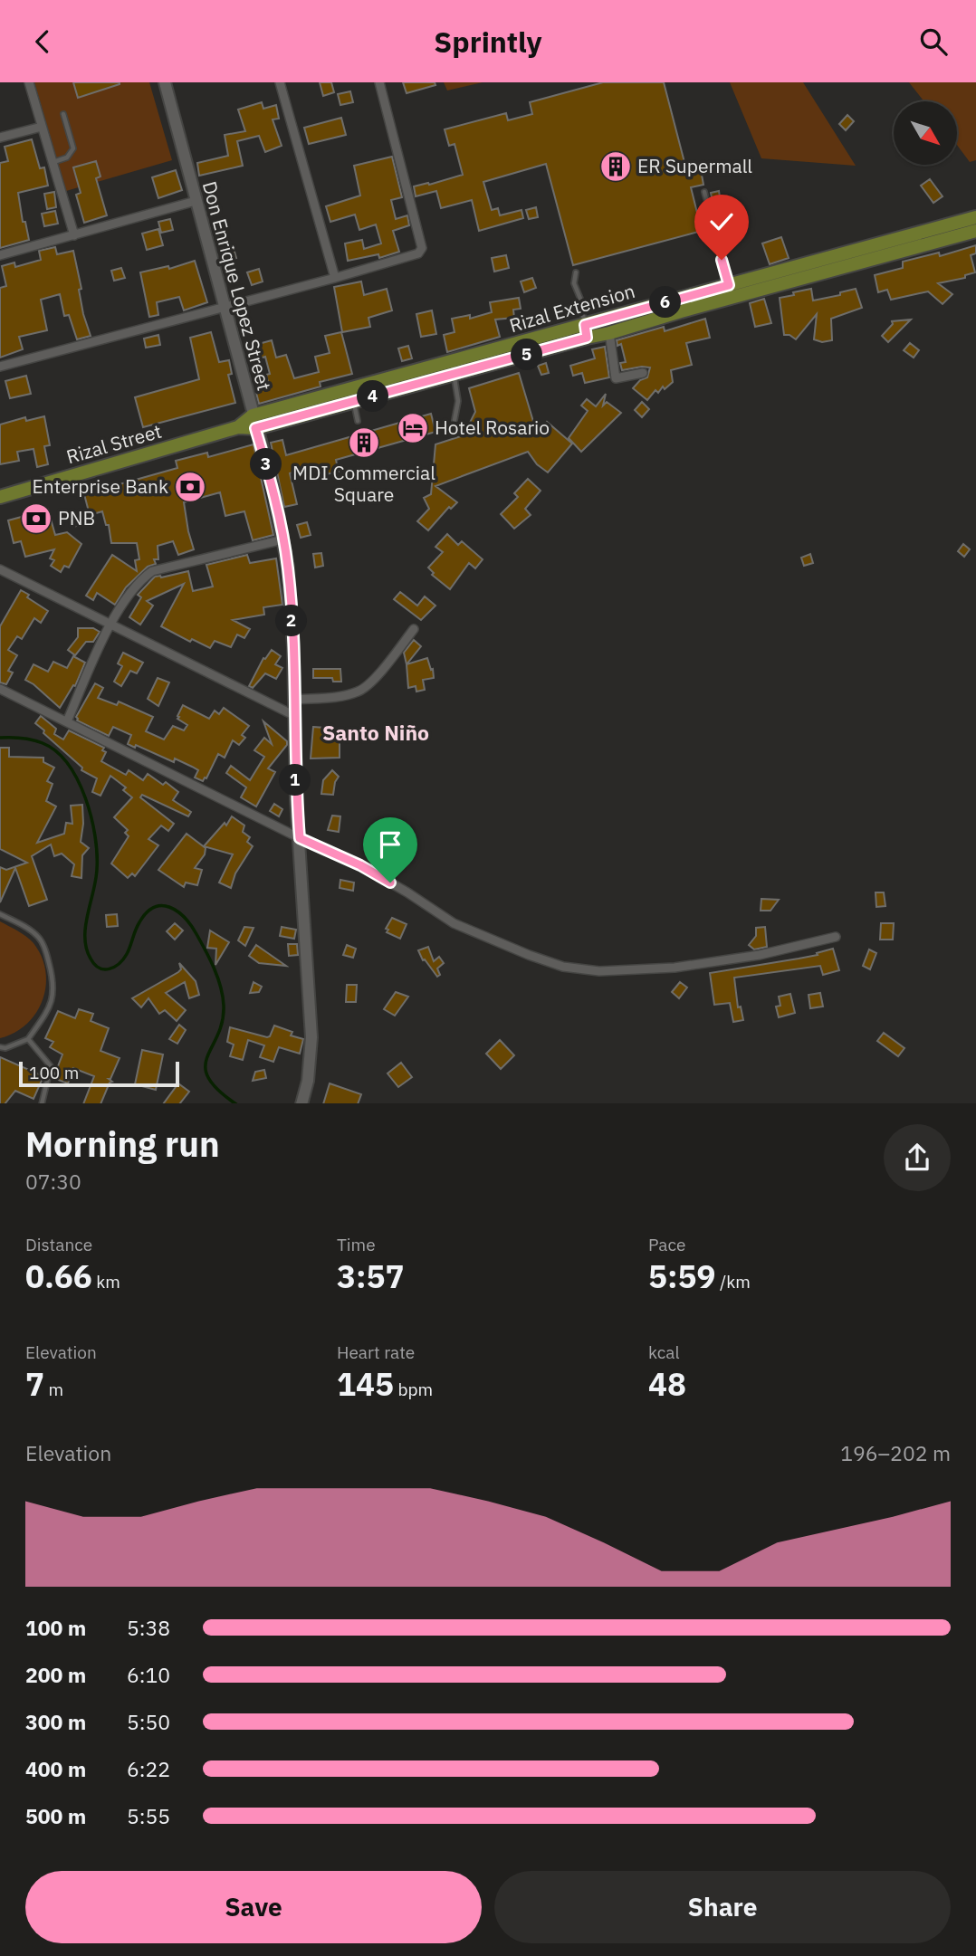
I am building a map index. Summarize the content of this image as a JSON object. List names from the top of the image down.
{
  "streets": {
    "main road": ["Rizal Extension", "Rizal Street"],
    "street": ["Don Enrique Lopez Street"]
  },
  "crossings": [
    ["Don Enrique Lopez Street", "Rizal Extension"],
    ["Don Enrique Lopez Street", "Rizal Street"],
    ["Rizal Extension", "Rizal Street"]
  ],
  "districts": ["Santo Niño"],
  "places": {
    "building": ["ER Supermall", "MDI Commercial Square"],
    "hotel": ["Hotel Rosario"],
    "bank": ["Enterprise Bank", "PNB"]
  },
  "scale_bar": "100 m",
  "north": "bottom right",
  "page": {
    "header": "Sprintly",
    "pins": [
      "6",
      "5",
      "4",
      "3",
      "2",
      "1"
    ],
    "scale": "100 m",
    "heading": ["Morning run", "07:30"],
    "stats": [
      ["Distance", "0.66 km"],
      ["Time", "3:57"],
      ["Pace", "5:59 /km"],
      ["Elevation", "7 m"],
      ["Heart rate", "145 bpm"],
      ["kcal", "48"]
    ],
    "chart": ["Elevation", "196–202 m"],
    "list": [
      {
        "name": "100 m",
        "note": "5:38"
      },
      {
        "name": "200 m",
        "note": "6:10"
      },
      {
        "name": "300 m",
        "note": "5:50"
      },
      {
        "name": "400 m",
        "note": "6:22"
      },
      {
        "name": "500 m",
        "note": "5:55"
      }
    ],
    "buttons": ["Save", "Share"]
  }
}
